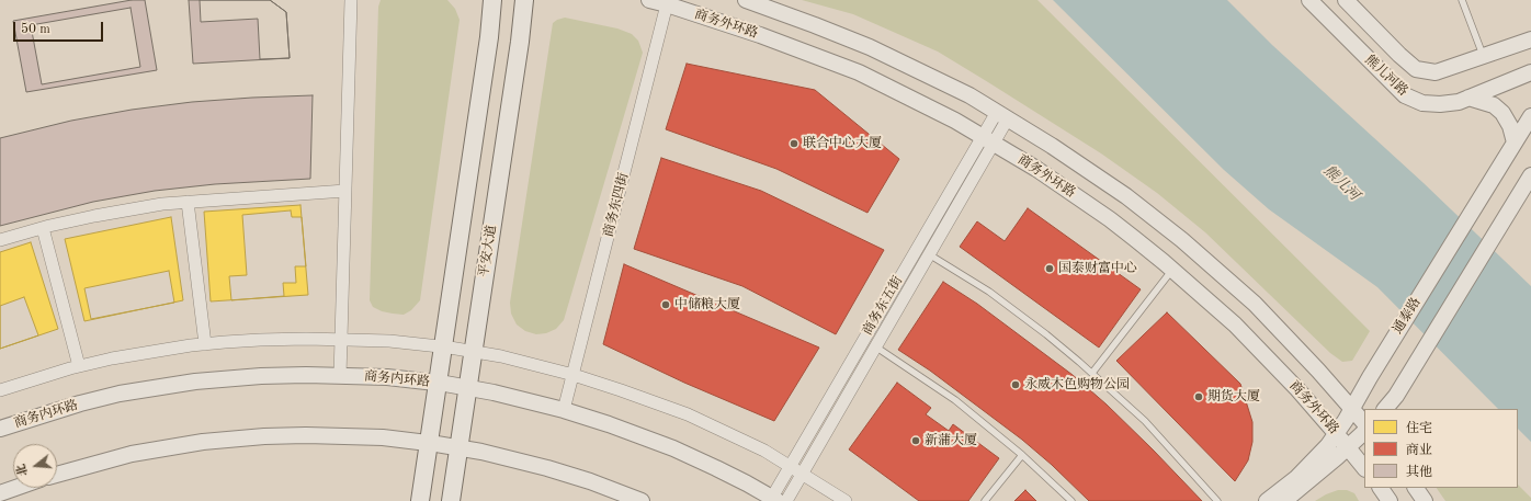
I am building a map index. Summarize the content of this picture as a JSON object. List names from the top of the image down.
{
  "streets": {
    "main road": ["平安大道"],
    "street": [
      "商务外环路",
      "熊儿河路",
      "商务东四街",
      "商务东五街",
      "通泰路",
      "商务内环路"
    ]
  },
  "crossings": [
    ["商务外环路", "商务东四街"],
    ["商务外环路", "商务东五街"],
    ["商务外环路", "通泰路"],
    ["商务东四街", "商务内环路"],
    ["平安大道", "商务内环路"],
    ["商务东五街", "商务内环路"]
  ],
  "water": ["熊儿河"],
  "places": [
    "联合中心大厦",
    "国泰财富中心",
    "中储粮大厦",
    "永威木色购物公园",
    "期货大厦",
    "新蒲大厦"
  ],
  "legend": ["住宅", "商业", "其他"],
  "scale_bar": "50 m",
  "north": "left"
}
